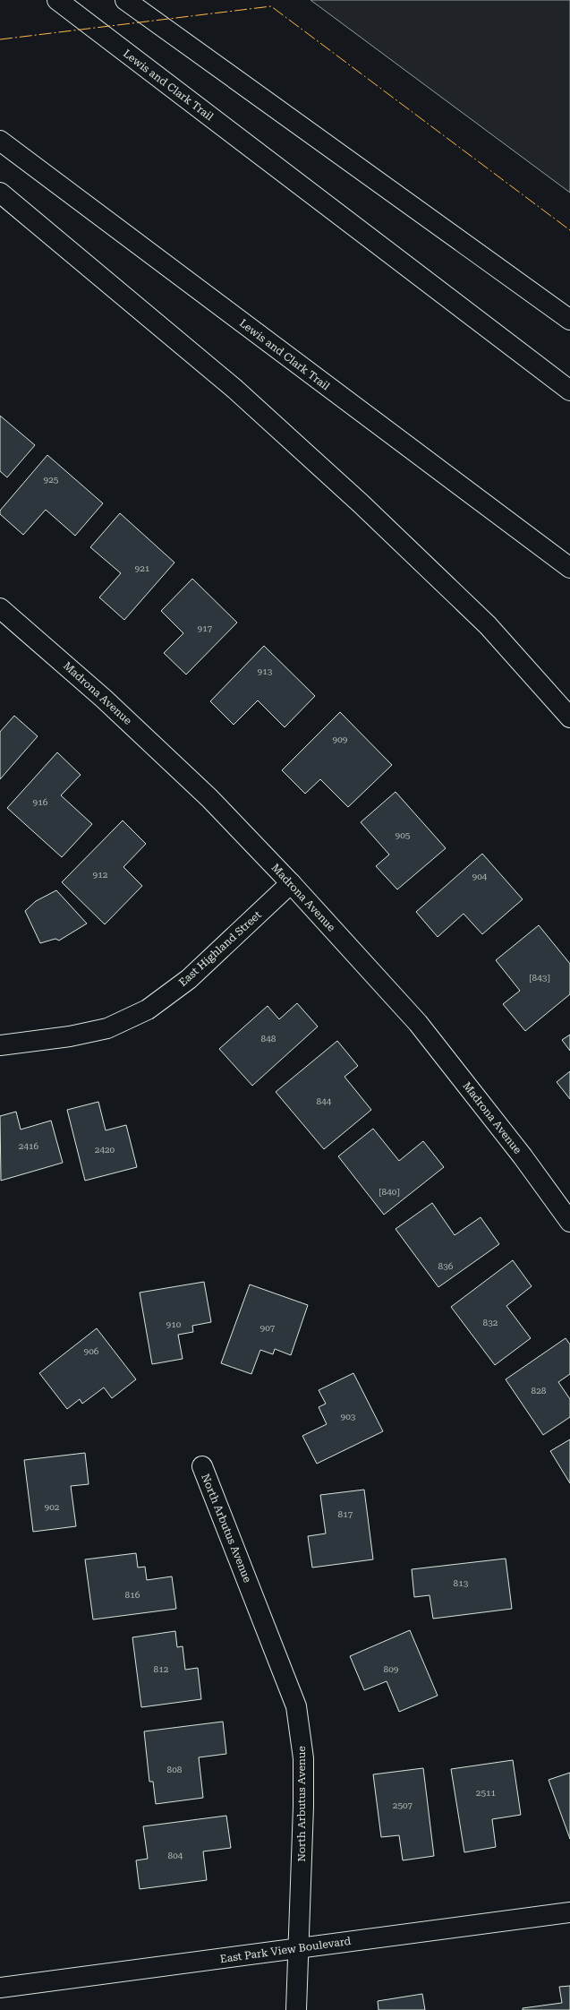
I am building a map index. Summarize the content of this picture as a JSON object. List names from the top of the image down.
{
  "streets": {
    "main road": [
      "Lewis and Clark Trail",
      "Madrona Avenue",
      "East Highland Street",
      "North Arbutus Avenue",
      "East Park View Boulevard"
    ]
  },
  "crossings": [
    ["Madrona Avenue", "East Highland Street"],
    ["North Arbutus Avenue", "East Park View Boulevard"]
  ],
  "house_numbers": [
    "925",
    "921",
    "917",
    "913",
    "909",
    "916",
    "905",
    "912",
    "904",
    "[843]",
    "848",
    "844",
    "2416",
    "2420",
    "[840]",
    "836",
    "832",
    "910",
    "907",
    "906",
    "828",
    "903",
    "902",
    "817",
    "813",
    "816",
    "812",
    "809",
    "808",
    "2511",
    "2507",
    "804"
  ]
}
